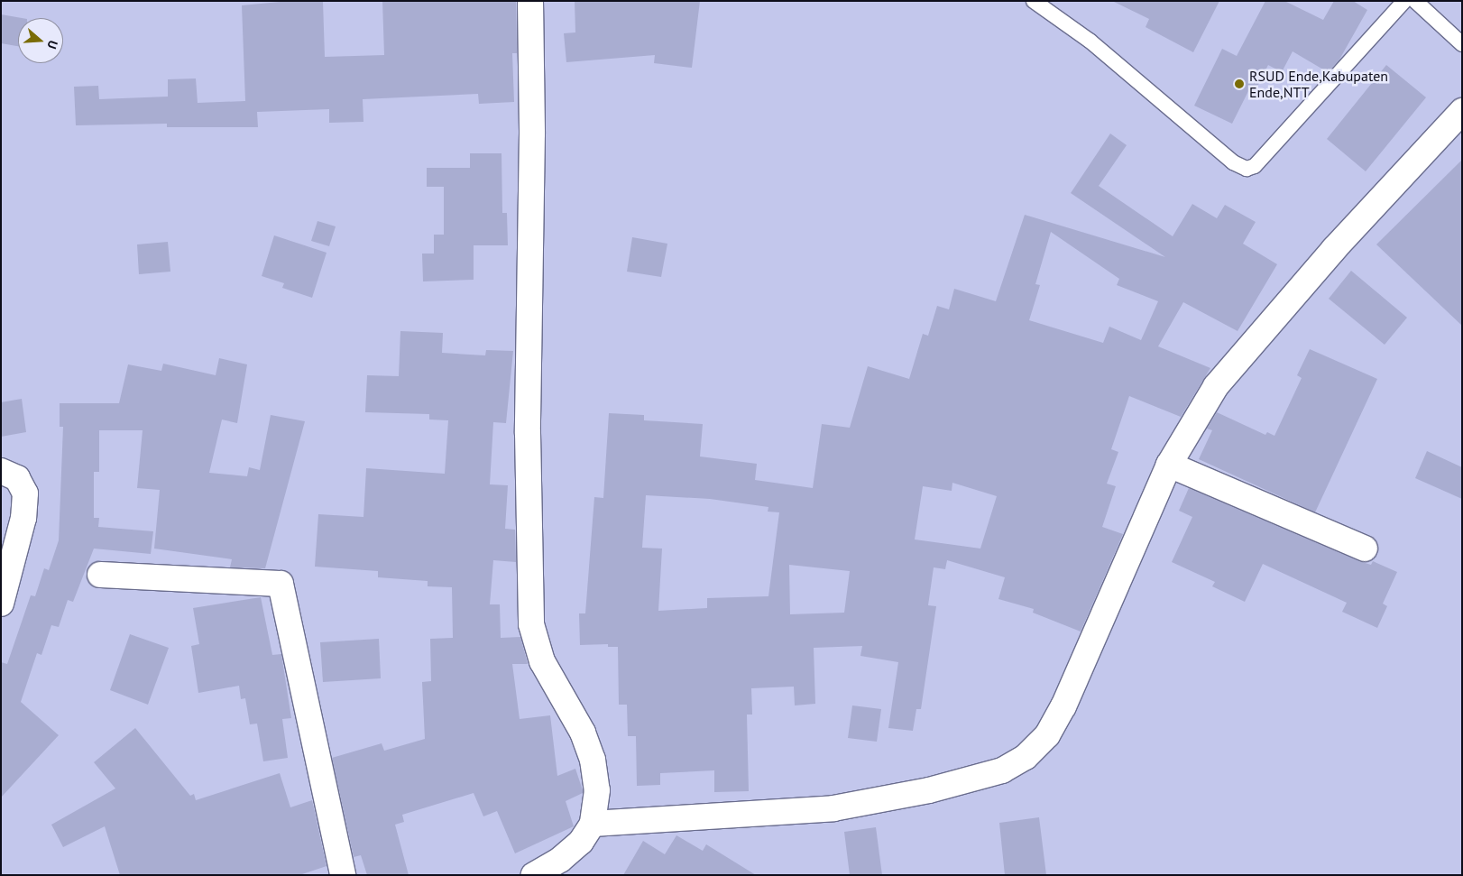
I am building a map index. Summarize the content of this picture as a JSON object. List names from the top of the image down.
{
  "places": ["RSUD Ende,Kabupaten Ende,NTT"],
  "north": "right"
}
